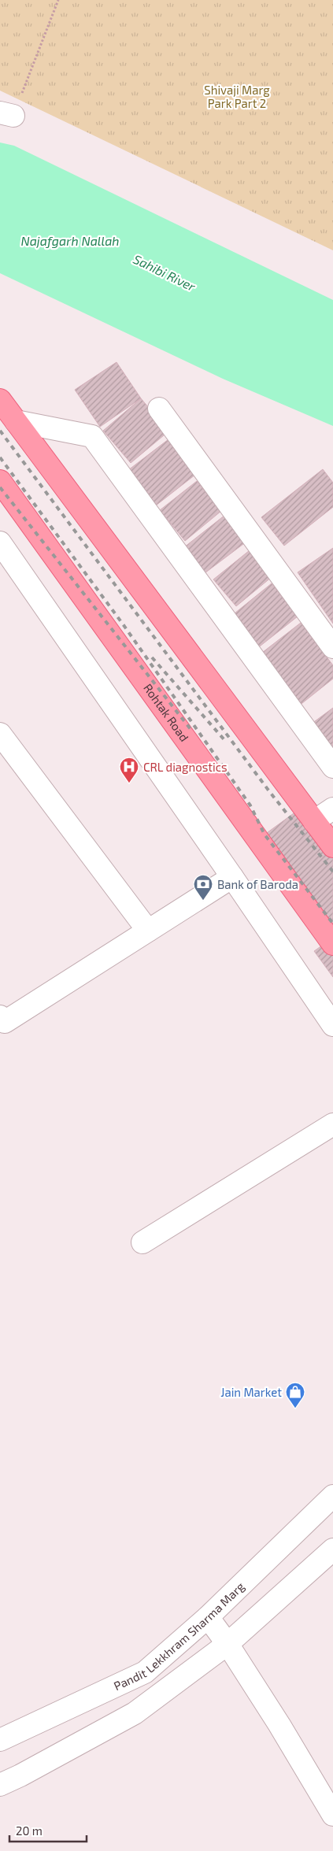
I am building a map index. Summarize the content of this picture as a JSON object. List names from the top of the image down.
{
  "streets": {
    "main road": ["Rohtak Road"],
    "street": ["Pandit Lekkhram Sharma Marg"]
  },
  "water": ["Najafgarh Nallah", "Sahibi River"],
  "parks": ["Shivaji Marg Park Part 2"],
  "places": {
    "hospital": ["CRL diagnostics"],
    "bank": ["Bank of Baroda"],
    "shop": ["Jain Market"]
  },
  "scale_bar": "20 m"
}
